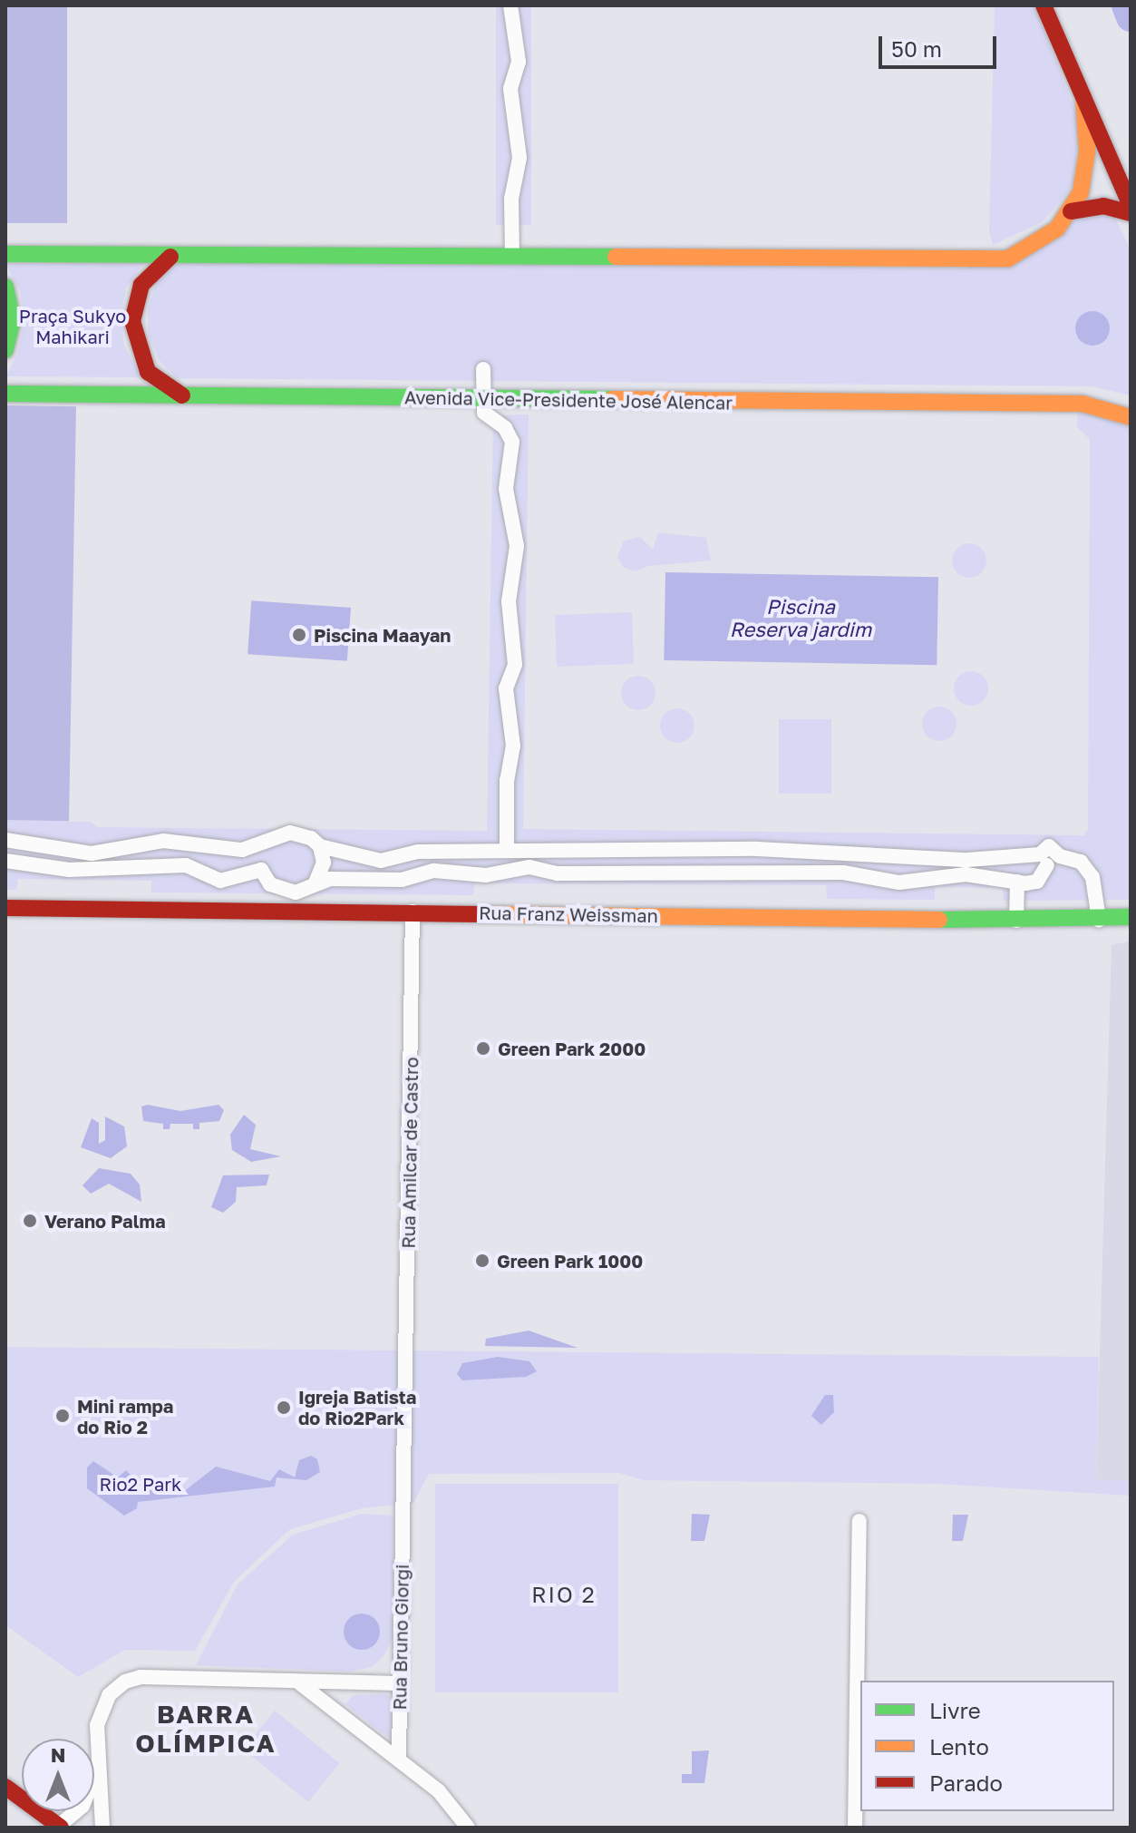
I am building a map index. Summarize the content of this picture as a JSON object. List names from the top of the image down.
{
  "streets": {
    "street": [
      "Avenida Vice-Presidente José Alencar",
      "Rua Franz Weissman",
      "Rua Amilcar de Castro",
      "Rua Bruno Giorgi"
    ]
  },
  "crossings": [
    ["Rua Franz Weissman", "Rua Amilcar de Castro"],
    ["Rua Amilcar de Castro", "Rua Bruno Giorgi"]
  ],
  "districts": ["RIO 2", "BARRA OLÍMPICA"],
  "water": ["Piscina Reserva jardim"],
  "parks": ["Praça Sukyo Mahikari", "Rio2 Park"],
  "places": [
    "Piscina Maayan",
    "Green Park 2000",
    "Verano Palma",
    "Green Park 1000",
    "Igreja Batista do Rio2Park",
    "Mini rampa do Rio 2"
  ],
  "legend": ["Livre", "Lento", "Parado"],
  "scale_bar": "50 m",
  "north": "top"
}
